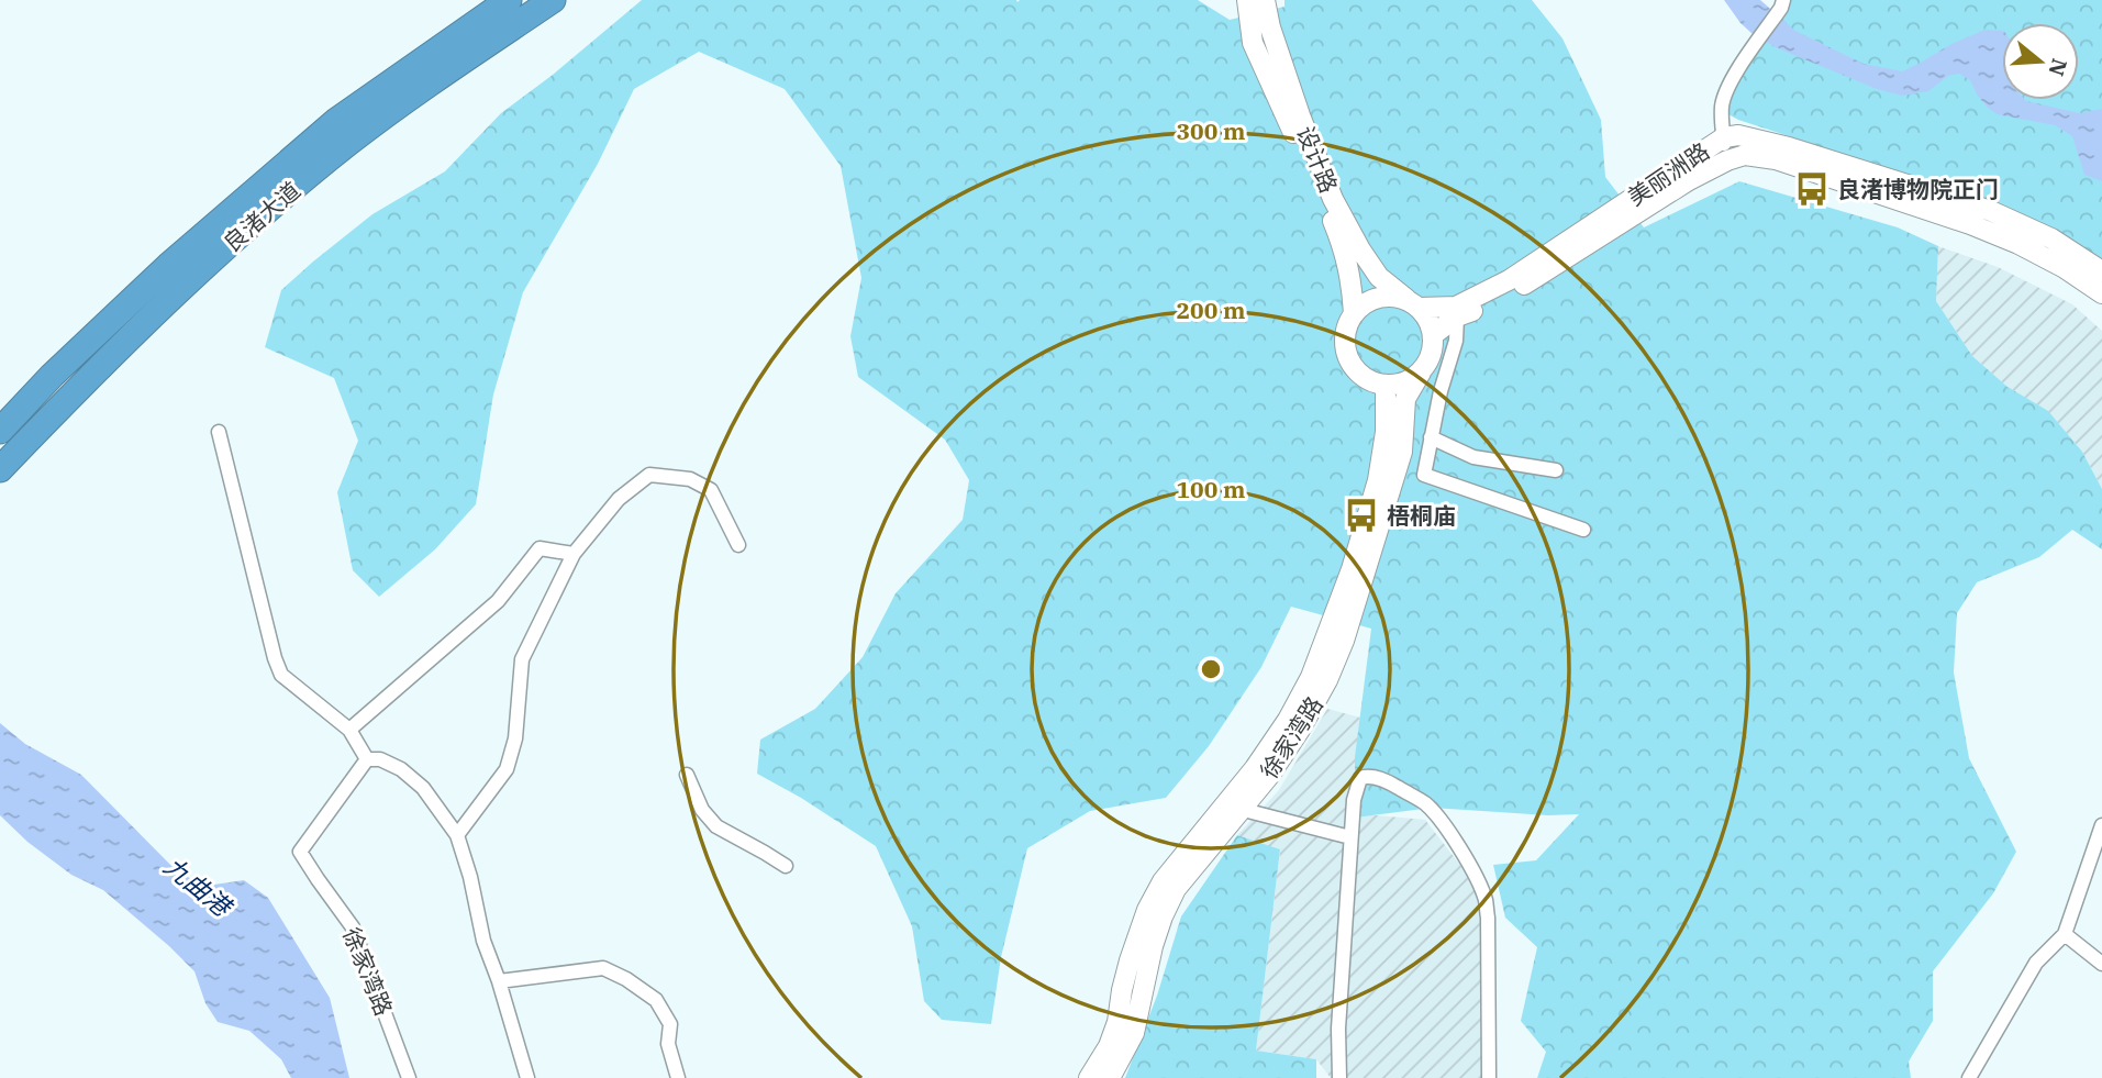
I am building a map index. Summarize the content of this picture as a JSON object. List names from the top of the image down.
{
  "streets": {
    "highway": ["良渚大道"],
    "street": ["设计路", "美丽洲路", "徐家湾路"]
  },
  "crossings": [
    ["设计路", "美丽洲路"],
    ["设计路", "徐家湾路"],
    ["美丽洲路", "徐家湾路"]
  ],
  "water": ["九曲港"],
  "places": {
    "bus stop": ["良渚博物院正门", "梧桐庙"]
  },
  "north": "right",
  "rings": ["300 m", "200 m", "100 m"]
}
